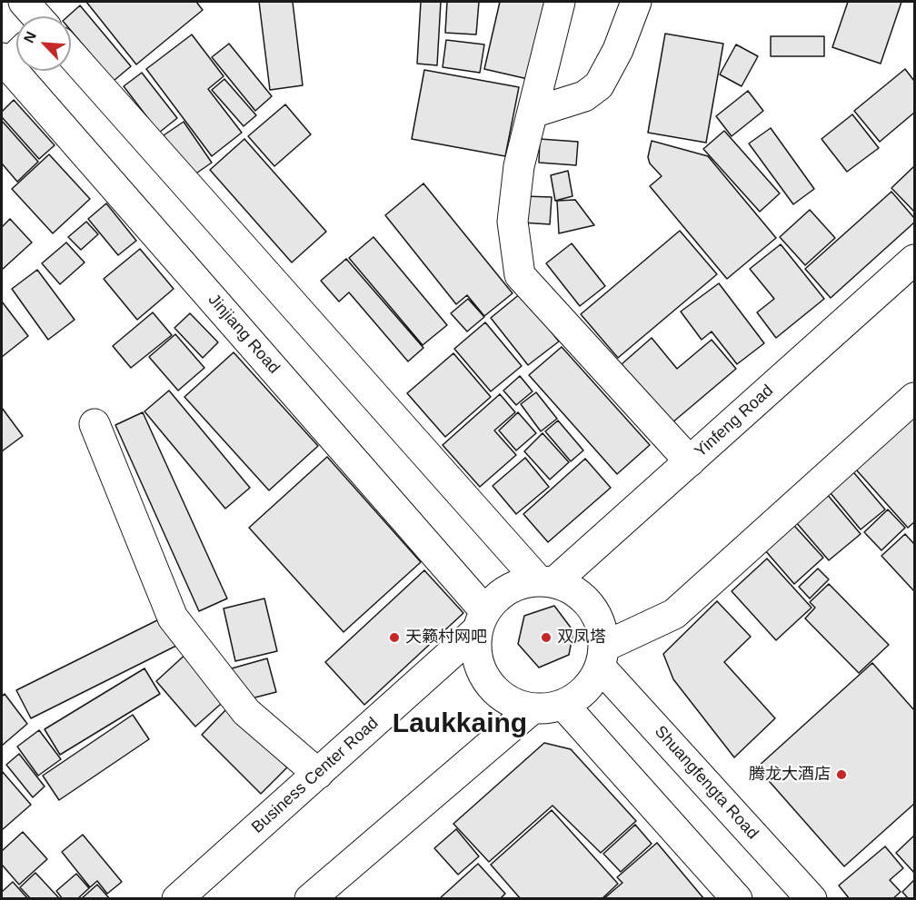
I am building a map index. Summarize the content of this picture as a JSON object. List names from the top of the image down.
{
  "streets": {
    "main road": [
      "Jinjiang Road",
      "Yinfeng Road",
      "Business Center Road",
      "Shuangfengta Road"
    ]
  },
  "crossings": [
    ["Jinjiang Road", "Yinfeng Road"],
    ["Jinjiang Road", "Business Center Road"],
    ["Jinjiang Road", "Shuangfengta Road"],
    ["Yinfeng Road", "Business Center Road"],
    ["Yinfeng Road", "Shuangfengta Road"],
    ["Business Center Road", "Shuangfengta Road"]
  ],
  "districts": ["Laukkaing"],
  "places": ["天籁村网吧", "双凤塔", "腾龙大酒店"],
  "north": "top left"
}
